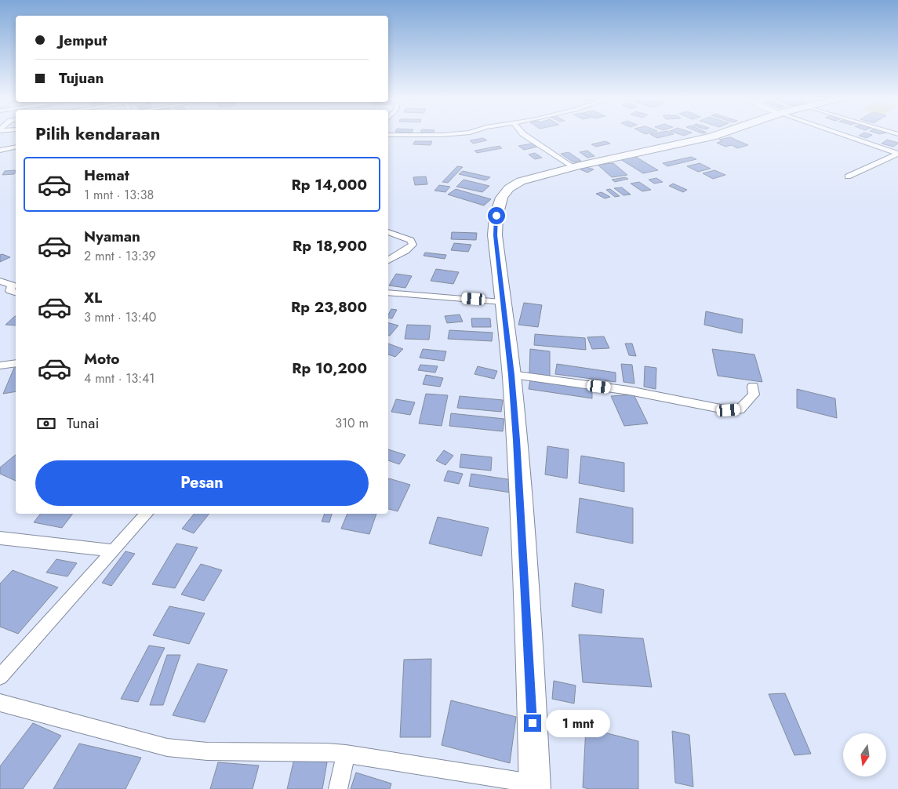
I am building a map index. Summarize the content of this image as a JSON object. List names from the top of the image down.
{
  "north": "bottom",
  "page": {
    "banner": ["Jemput", "Tujuan"],
    "heading": "Pilih kendaraan",
    "list": [
      {
        "name": "Hemat",
        "note": "1 mnt · 13:38",
        "value": "Rp 14,000"
      },
      {
        "name": "Nyaman",
        "note": "2 mnt · 13:39",
        "value": "Rp 18,900"
      },
      {
        "name": "XL",
        "note": "3 mnt · 13:40",
        "value": "Rp 23,800"
      },
      {
        "name": "Moto",
        "note": "4 mnt · 13:41",
        "value": "Rp 10,200"
      }
    ],
    "pay": ["Tunai", "310 m"],
    "buttons": "Pesan",
    "bubble": "1 mnt"
  }
}
